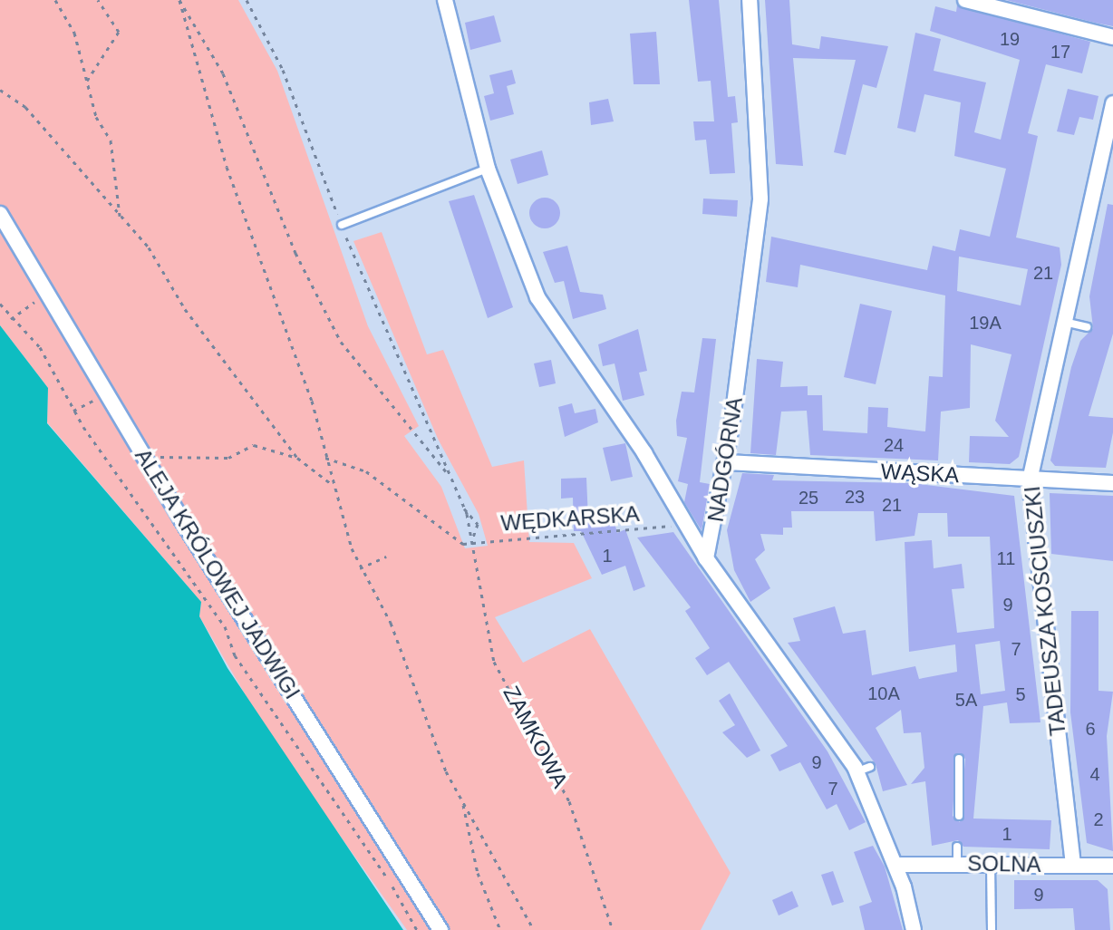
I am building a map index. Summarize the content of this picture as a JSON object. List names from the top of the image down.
{
  "streets": {
    "street": [
      "NADGÓRNA",
      "WĄSKA",
      "ALEJA KRÓLOWEJ JADWIGI",
      "TADEUSZA KOŚCIUSZKI",
      "SOLNA"
    ],
    "path": ["WĘDKARSKA", "ZAMKOWA"]
  },
  "crossings": [
    ["NADGÓRNA", "WĄSKA"],
    ["WĄSKA", "TADEUSZA KOŚCIUSZKI"],
    ["WĘDKARSKA", "ZAMKOWA"],
    ["TADEUSZA KOŚCIUSZKI", "SOLNA"]
  ],
  "house_numbers": [
    "19",
    "17",
    "21",
    "19A",
    "24",
    "23",
    "25",
    "21",
    "1",
    "11",
    "9",
    "7",
    "10A",
    "5",
    "5A",
    "6",
    "9",
    "4",
    "7",
    "2",
    "1",
    "9"
  ]
}
